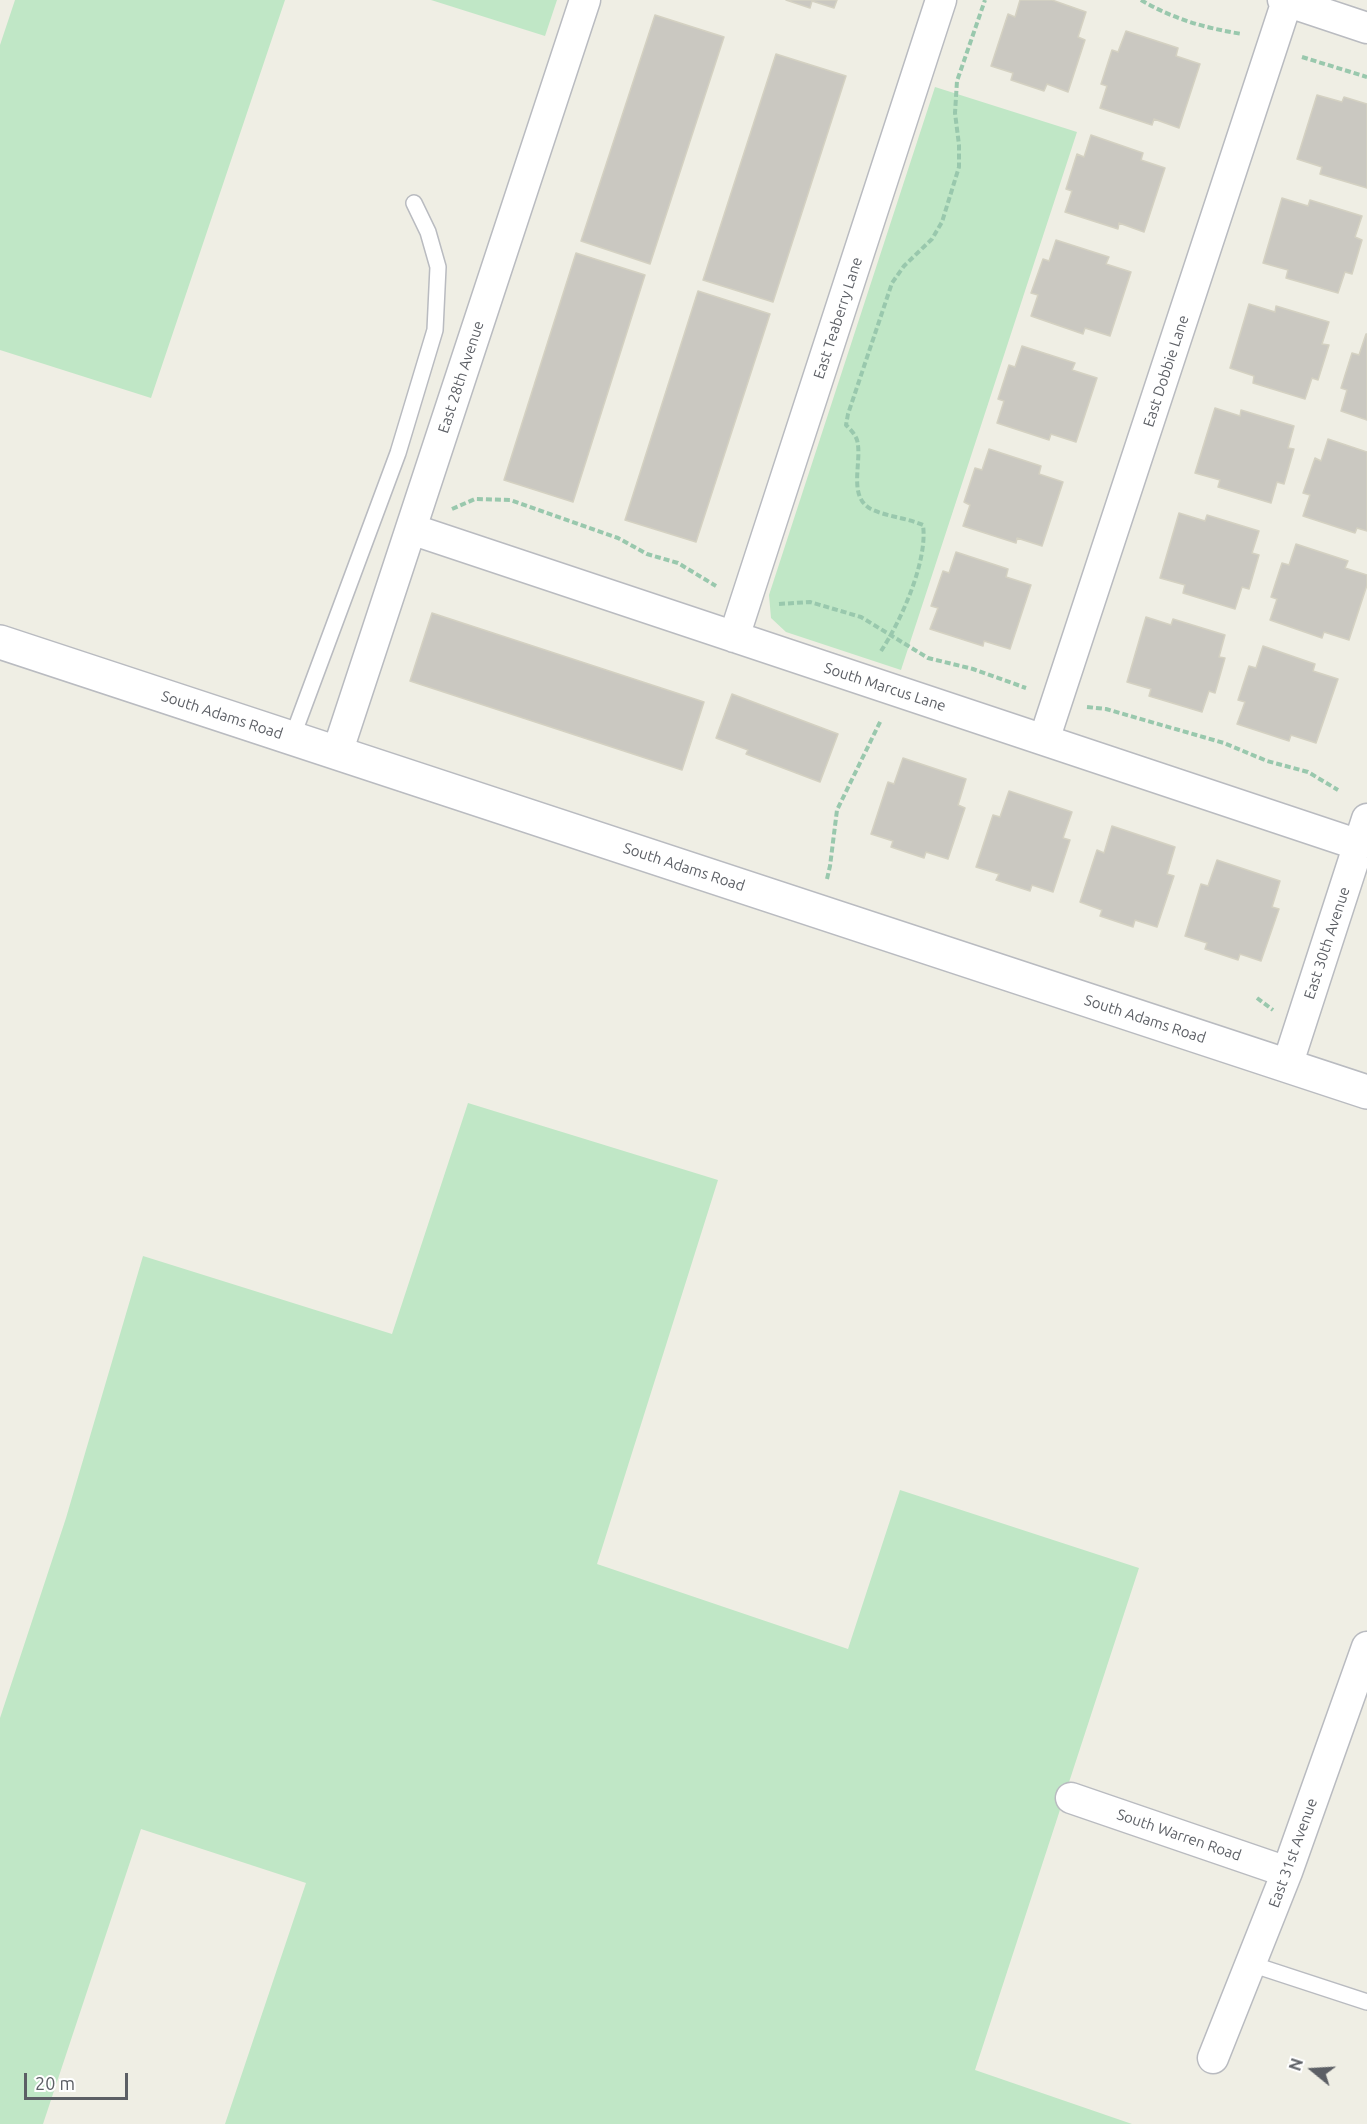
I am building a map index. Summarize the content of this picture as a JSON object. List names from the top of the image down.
{
  "streets": {
    "street": [
      "East Teaberry Lane",
      "East Dobbie Lane",
      "East 28th Avenue",
      "South Marcus Lane",
      "South Adams Road",
      "East 30th Avenue",
      "South Warren Road",
      "East 31st Avenue"
    ]
  },
  "crossings": [
    ["East Teaberry Lane", "South Marcus Lane"],
    ["East Dobbie Lane", "South Marcus Lane"],
    ["East 28th Avenue", "South Marcus Lane"],
    ["East 28th Avenue", "South Adams Road"],
    ["South Marcus Lane", "East 30th Avenue"],
    ["South Adams Road", "East 30th Avenue"],
    ["South Warren Road", "East 31st Avenue"]
  ],
  "scale_bar": "20 m",
  "north": "left"
}
